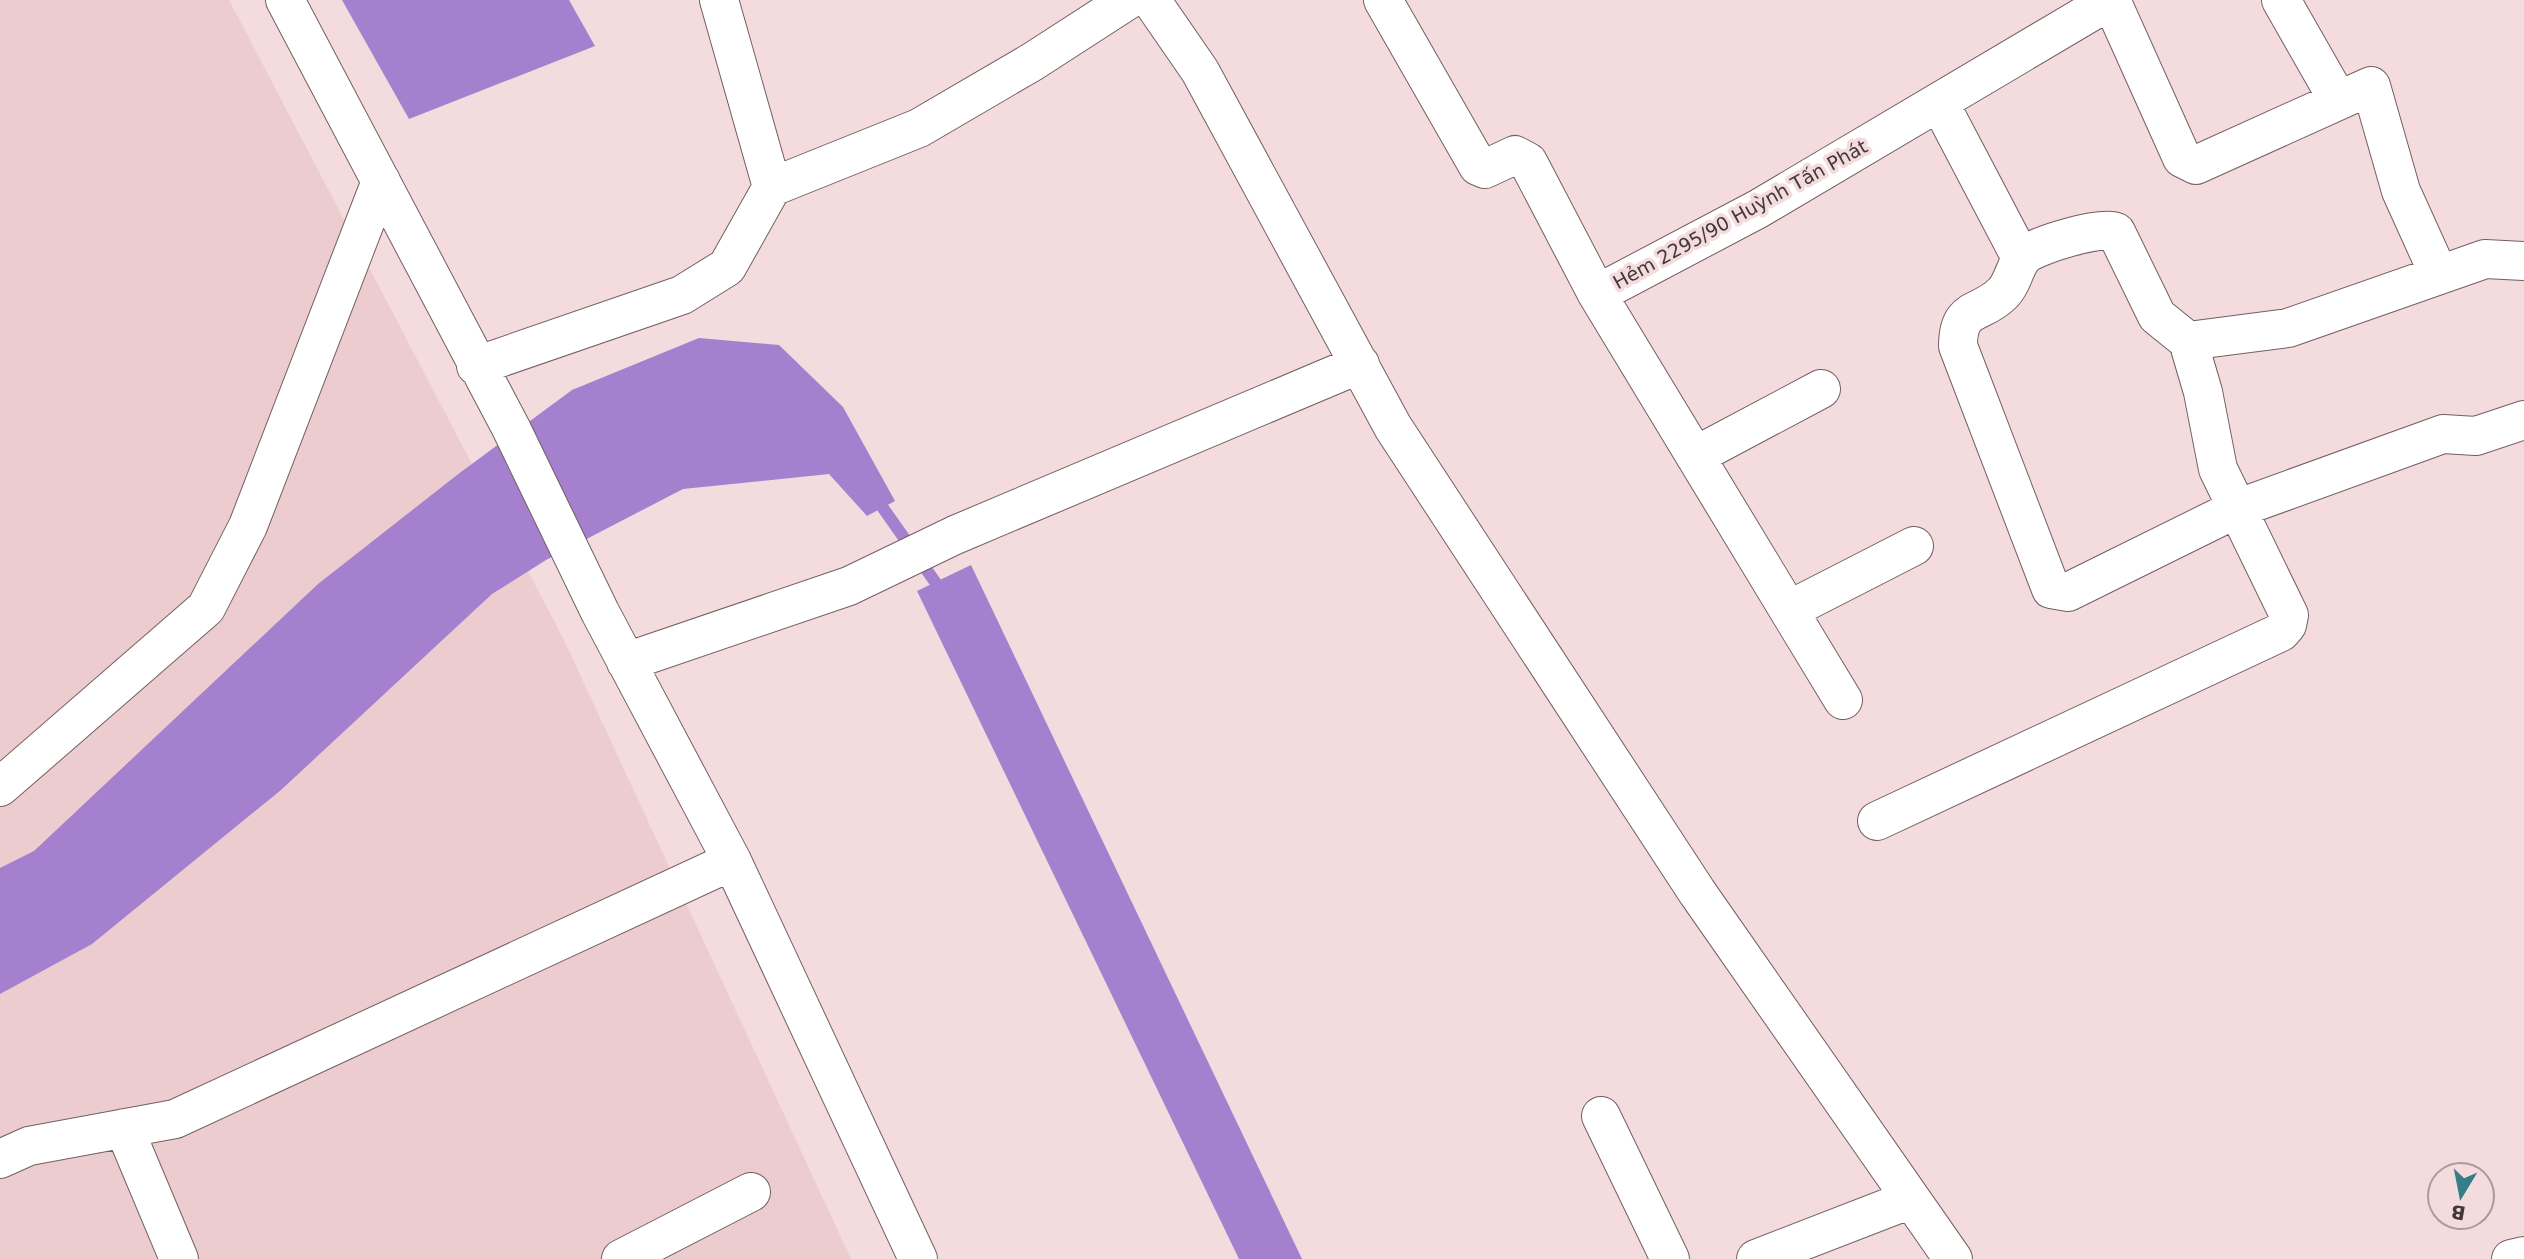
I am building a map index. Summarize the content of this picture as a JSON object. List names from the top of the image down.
{
  "streets": {
    "street": ["Hẻm 2295/90 Huỳnh Tấn Phát"]
  },
  "north": "bottom"
}
